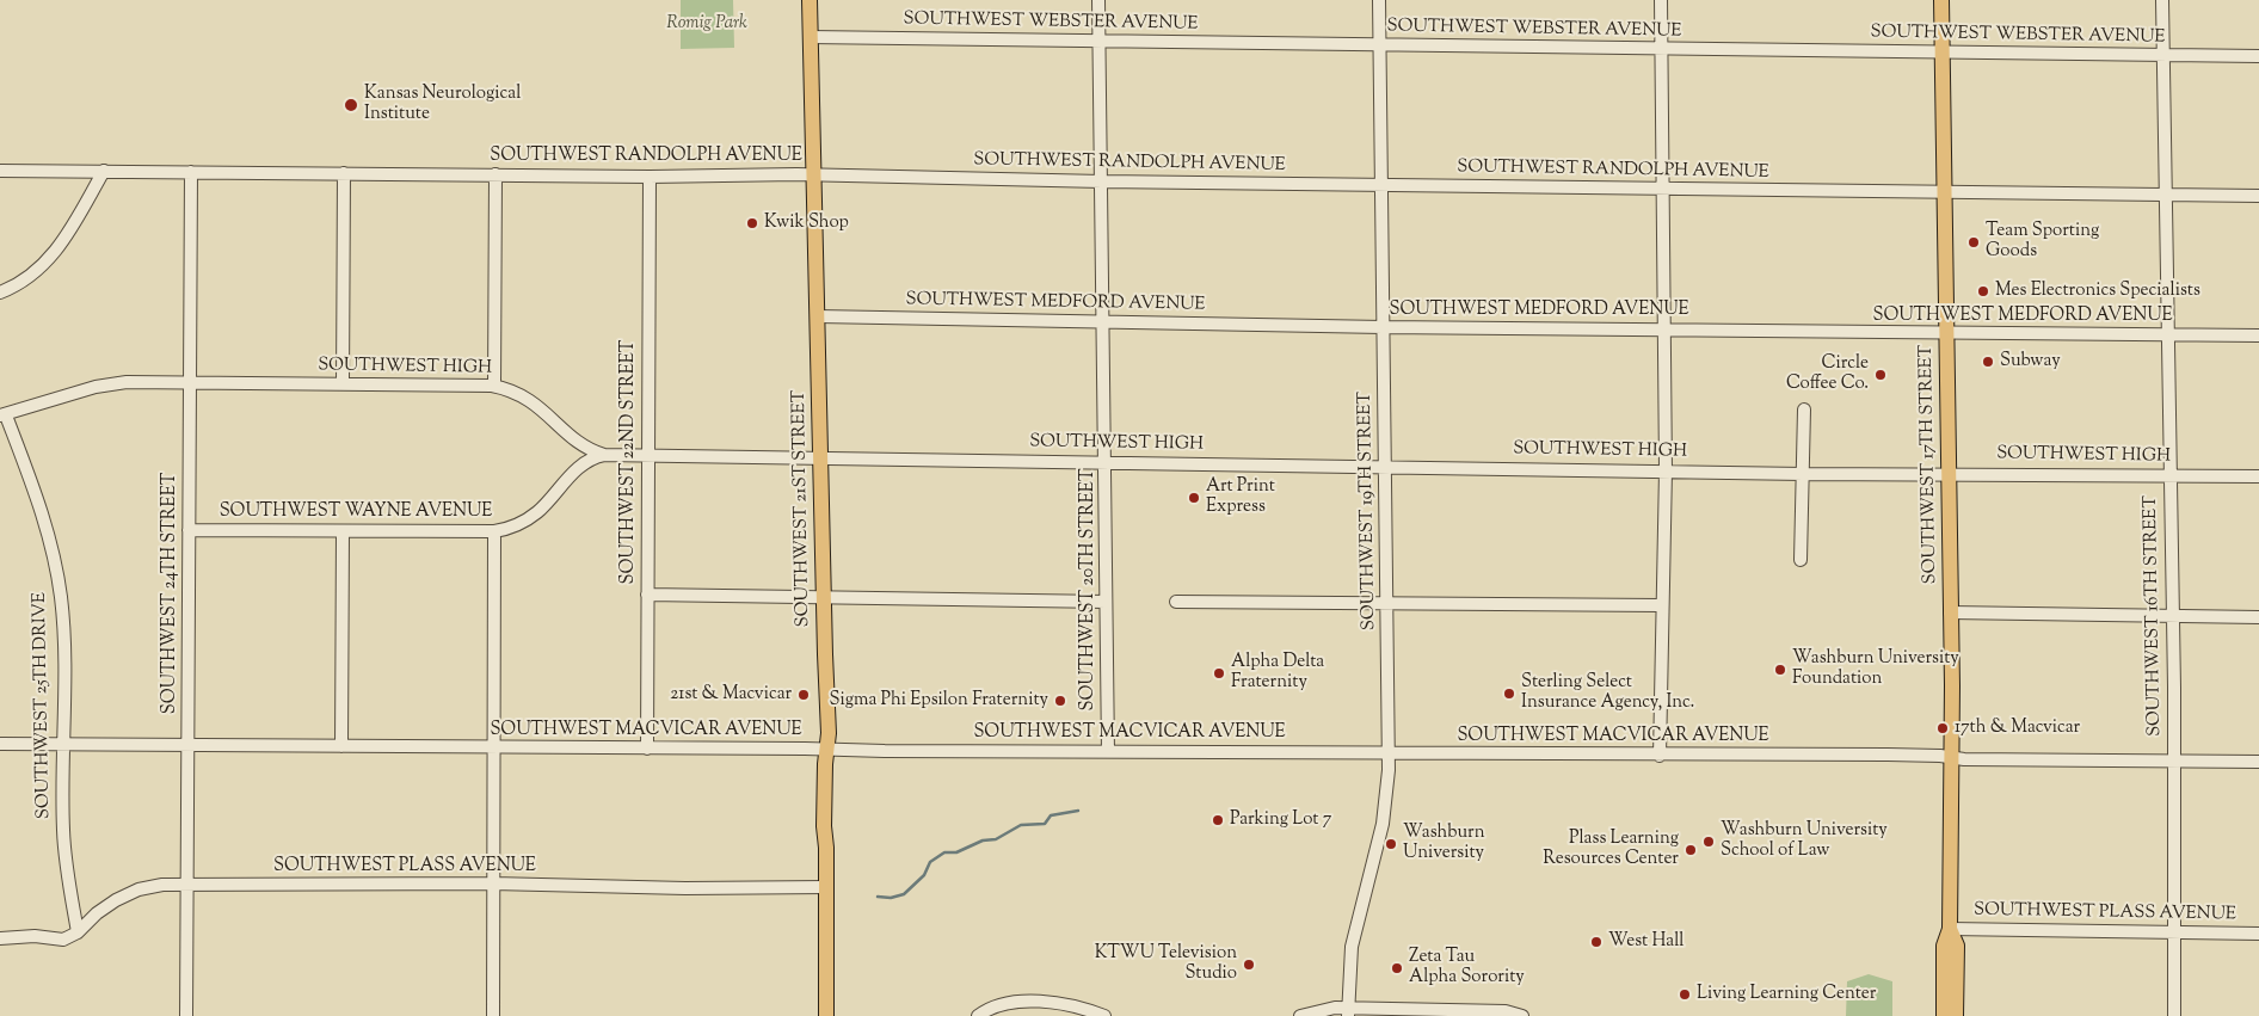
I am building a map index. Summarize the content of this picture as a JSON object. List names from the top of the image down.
{
  "streets": {
    "main road": ["SOUTHWEST 17TH STREET", "SOUTHWEST 21ST STREET"],
    "street": [
      "SOUTHWEST WEBSTER AVENUE",
      "SOUTHWEST RANDOLPH AVENUE",
      "SOUTHWEST MEDFORD AVENUE",
      "SOUTHWEST HIGH",
      "SOUTHWEST 22ND STREET",
      "SOUTHWEST 19TH STREET",
      "SOUTHWEST WAYNE AVENUE",
      "SOUTHWEST 20TH STREET",
      "SOUTHWEST 24TH STREET",
      "SOUTHWEST 16TH STREET",
      "SOUTHWEST 25TH DRIVE",
      "SOUTHWEST MACVICAR AVENUE",
      "SOUTHWEST PLASS AVENUE"
    ]
  },
  "crossings": [
    ["SOUTHWEST WEBSTER AVENUE", "SOUTHWEST 17TH STREET"],
    ["SOUTHWEST WEBSTER AVENUE", "SOUTHWEST 21ST STREET"],
    ["SOUTHWEST WEBSTER AVENUE", "SOUTHWEST 19TH STREET"],
    ["SOUTHWEST WEBSTER AVENUE", "SOUTHWEST 20TH STREET"],
    ["SOUTHWEST WEBSTER AVENUE", "SOUTHWEST 16TH STREET"],
    ["SOUTHWEST RANDOLPH AVENUE", "SOUTHWEST 22ND STREET"],
    ["SOUTHWEST RANDOLPH AVENUE", "SOUTHWEST 17TH STREET"],
    ["SOUTHWEST RANDOLPH AVENUE", "SOUTHWEST 21ST STREET"],
    ["SOUTHWEST RANDOLPH AVENUE", "SOUTHWEST 19TH STREET"],
    ["SOUTHWEST RANDOLPH AVENUE", "SOUTHWEST 20TH STREET"],
    ["SOUTHWEST RANDOLPH AVENUE", "SOUTHWEST 24TH STREET"],
    ["SOUTHWEST RANDOLPH AVENUE", "SOUTHWEST 16TH STREET"],
    ["SOUTHWEST MEDFORD AVENUE", "SOUTHWEST 17TH STREET"],
    ["SOUTHWEST MEDFORD AVENUE", "SOUTHWEST 21ST STREET"],
    ["SOUTHWEST MEDFORD AVENUE", "SOUTHWEST 19TH STREET"],
    ["SOUTHWEST MEDFORD AVENUE", "SOUTHWEST 20TH STREET"],
    ["SOUTHWEST MEDFORD AVENUE", "SOUTHWEST 16TH STREET"],
    ["SOUTHWEST HIGH", "SOUTHWEST 22ND STREET"],
    ["SOUTHWEST HIGH", "SOUTHWEST 17TH STREET"],
    ["SOUTHWEST HIGH", "SOUTHWEST 21ST STREET"],
    ["SOUTHWEST HIGH", "SOUTHWEST 19TH STREET"],
    ["SOUTHWEST HIGH", "SOUTHWEST WAYNE AVENUE"],
    ["SOUTHWEST HIGH", "SOUTHWEST 20TH STREET"],
    ["SOUTHWEST HIGH", "SOUTHWEST 24TH STREET"],
    ["SOUTHWEST HIGH", "SOUTHWEST 16TH STREET"],
    ["SOUTHWEST HIGH", "SOUTHWEST 25TH DRIVE"],
    ["SOUTHWEST 22ND STREET", "SOUTHWEST MACVICAR AVENUE"],
    ["SOUTHWEST 17TH STREET", "SOUTHWEST MACVICAR AVENUE"],
    ["SOUTHWEST 17TH STREET", "SOUTHWEST PLASS AVENUE"],
    ["SOUTHWEST 21ST STREET", "SOUTHWEST MACVICAR AVENUE"],
    ["SOUTHWEST 21ST STREET", "SOUTHWEST PLASS AVENUE"],
    ["SOUTHWEST 19TH STREET", "SOUTHWEST MACVICAR AVENUE"],
    ["SOUTHWEST WAYNE AVENUE", "SOUTHWEST 24TH STREET"],
    ["SOUTHWEST 20TH STREET", "SOUTHWEST MACVICAR AVENUE"],
    ["SOUTHWEST 24TH STREET", "SOUTHWEST MACVICAR AVENUE"],
    ["SOUTHWEST 24TH STREET", "SOUTHWEST PLASS AVENUE"],
    ["SOUTHWEST 16TH STREET", "SOUTHWEST MACVICAR AVENUE"],
    ["SOUTHWEST 16TH STREET", "SOUTHWEST PLASS AVENUE"],
    ["SOUTHWEST 25TH DRIVE", "SOUTHWEST MACVICAR AVENUE"],
    ["SOUTHWEST 25TH DRIVE", "SOUTHWEST PLASS AVENUE"]
  ],
  "parks": ["Romig Park"],
  "places": [
    "Kansas Neurological Institute",
    "Kwik Shop",
    "Team Sporting Goods",
    "Mes Electronics Specialists",
    "Subway",
    "Circle Coffee Co.",
    "Art Print Express",
    "Washburn University Foundation",
    "Alpha Delta Fraternity",
    "Sterling Select Insurance Agency, Inc.",
    "21st & Macvicar",
    "Sigma Phi Epsilon Fraternity",
    "17th & Macvicar",
    "Parking Lot 7",
    "Washburn University School of Law",
    "Washburn University",
    "Plass Learning Resources Center",
    "West Hall",
    "KTWU Television Studio",
    "Zeta Tau Alpha Sorority",
    "Living Learning Center"
  ]
}
